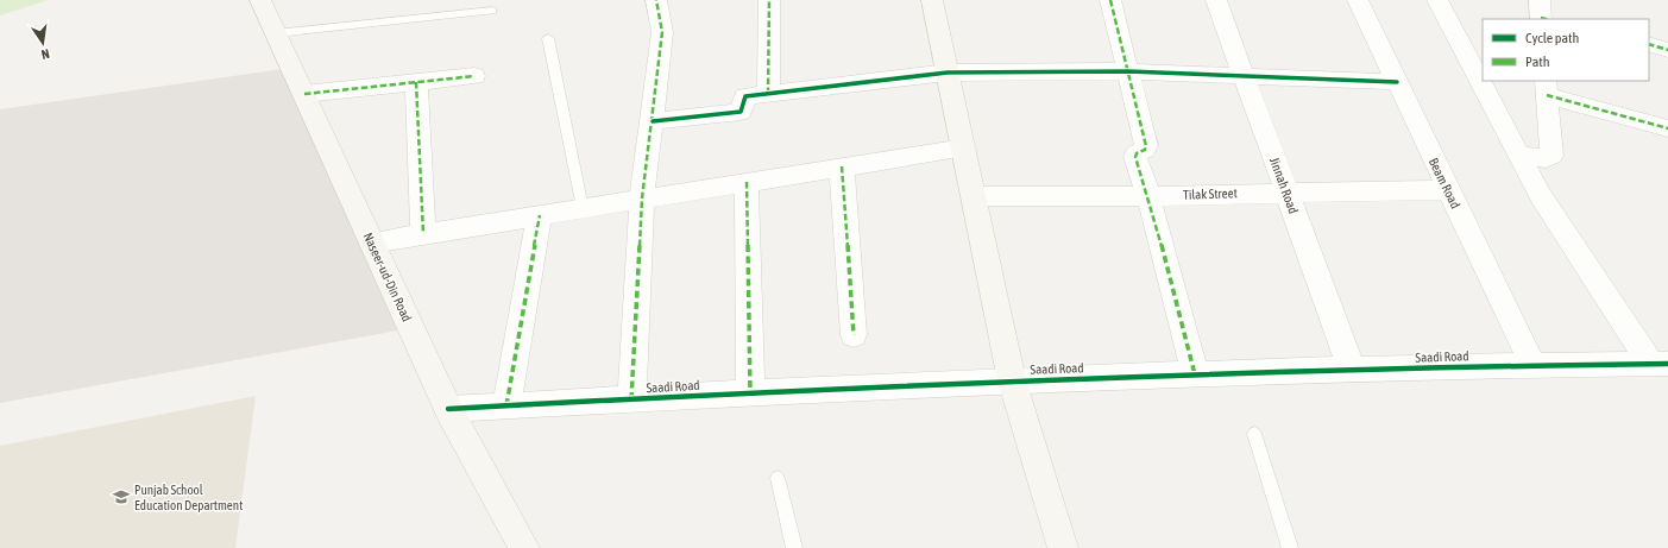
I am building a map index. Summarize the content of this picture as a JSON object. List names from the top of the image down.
{
  "streets": {
    "main road": ["Naseer-ud-Din Road"],
    "street": [
      "Beam Road",
      "Jinnah Road",
      "Tilak Street",
      "Saadi Road"
    ]
  },
  "crossings": [
    ["Beam Road", "Tilak Street"],
    ["Beam Road", "Saadi Road"],
    ["Jinnah Road", "Tilak Street"],
    ["Jinnah Road", "Saadi Road"],
    ["Naseer-ud-Din Road", "Saadi Road"]
  ],
  "places": {
    "school or university": ["Punjab School Education Department"]
  },
  "legend": ["Cycle path", "Path"],
  "north": "bottom"
}
